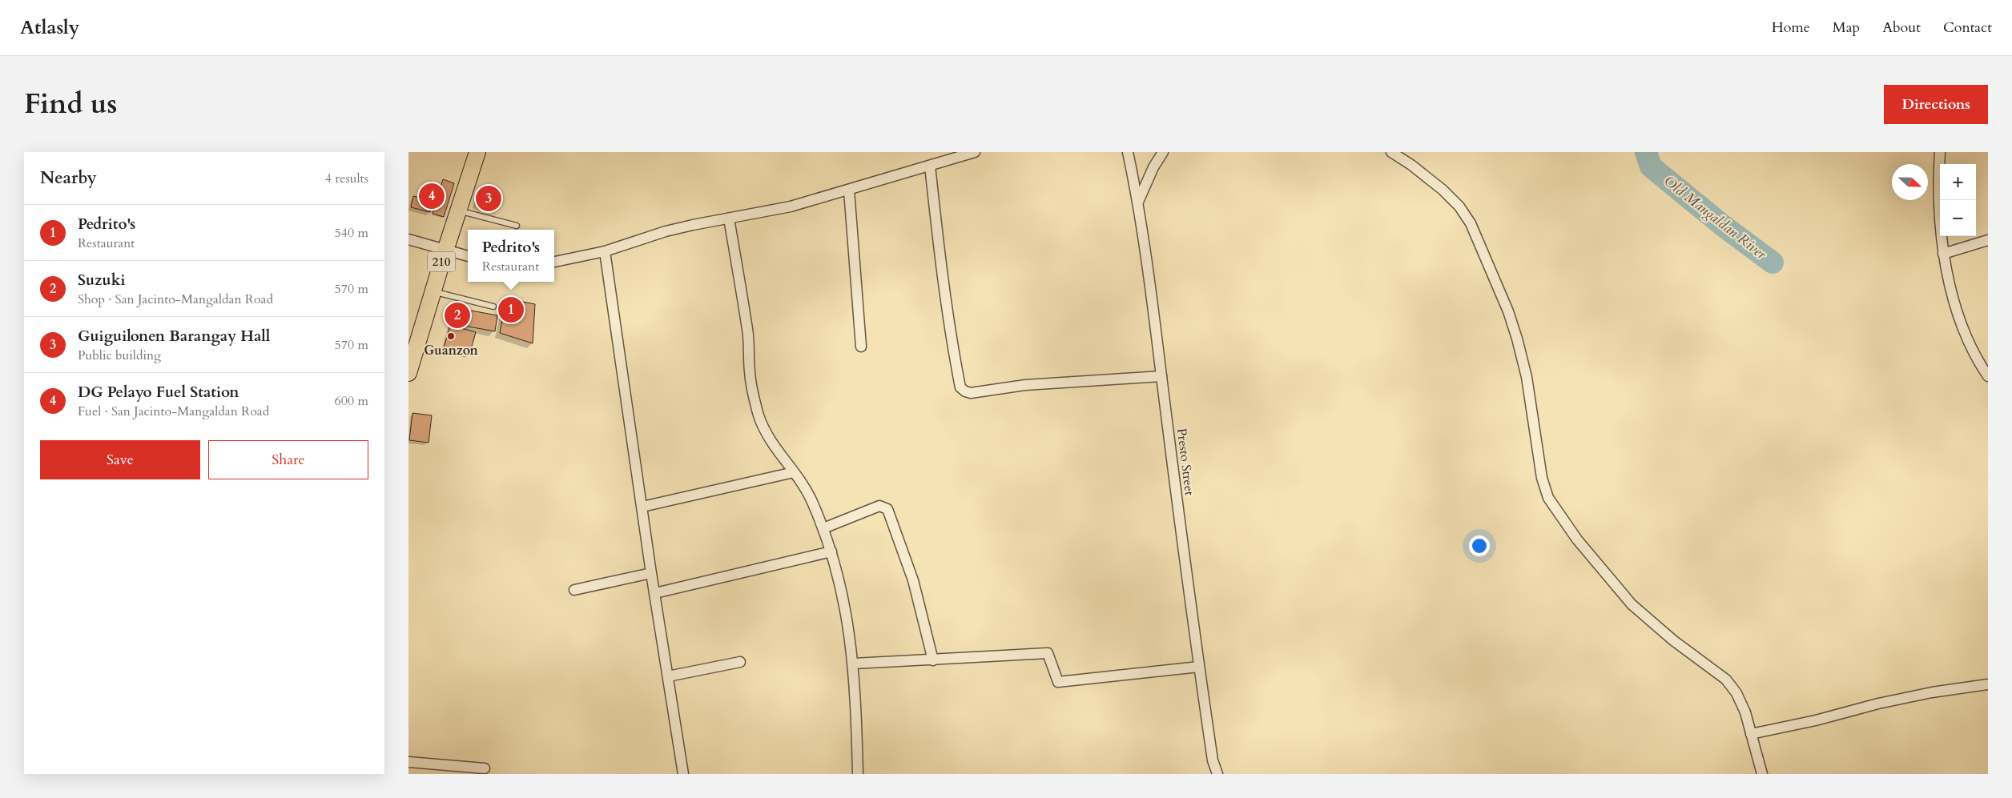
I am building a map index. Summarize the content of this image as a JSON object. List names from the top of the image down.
{
  "streets": {
    "main road": ["210"],
    "street": ["Presto Street"]
  },
  "water": ["Old Mangaldan River"],
  "places": ["Guanzon"],
  "north": "right",
  "page": {
    "header": "Atlasly",
    "nav": [
      "Home",
      "Map",
      "About",
      "Contact"
    ],
    "title": "Find us",
    "buttons": [
      "Directions",
      ["Save", "Share"]
    ],
    "heading": ["Nearby", "4 results"],
    "map_buttons": ["+", "−"],
    "pins": [
      "4",
      "3",
      "1",
      "2"
    ],
    "list": [
      {
        "mark": "1",
        "name": "Pedrito's",
        "note": "Restaurant",
        "value": "540 m"
      },
      {
        "mark": "2",
        "name": "Suzuki",
        "note": "Shop · San Jacinto-Mangaldan Road",
        "value": "570 m"
      },
      {
        "mark": "3",
        "name": "Guiguilonen Barangay Hall",
        "note": "Public building",
        "value": "570 m"
      },
      {
        "mark": "4",
        "name": "DG Pelayo Fuel Station",
        "note": "Fuel · San Jacinto-Mangaldan Road",
        "value": "600 m"
      }
    ],
    "popup": ["Pedrito's", "Restaurant"]
  }
}
